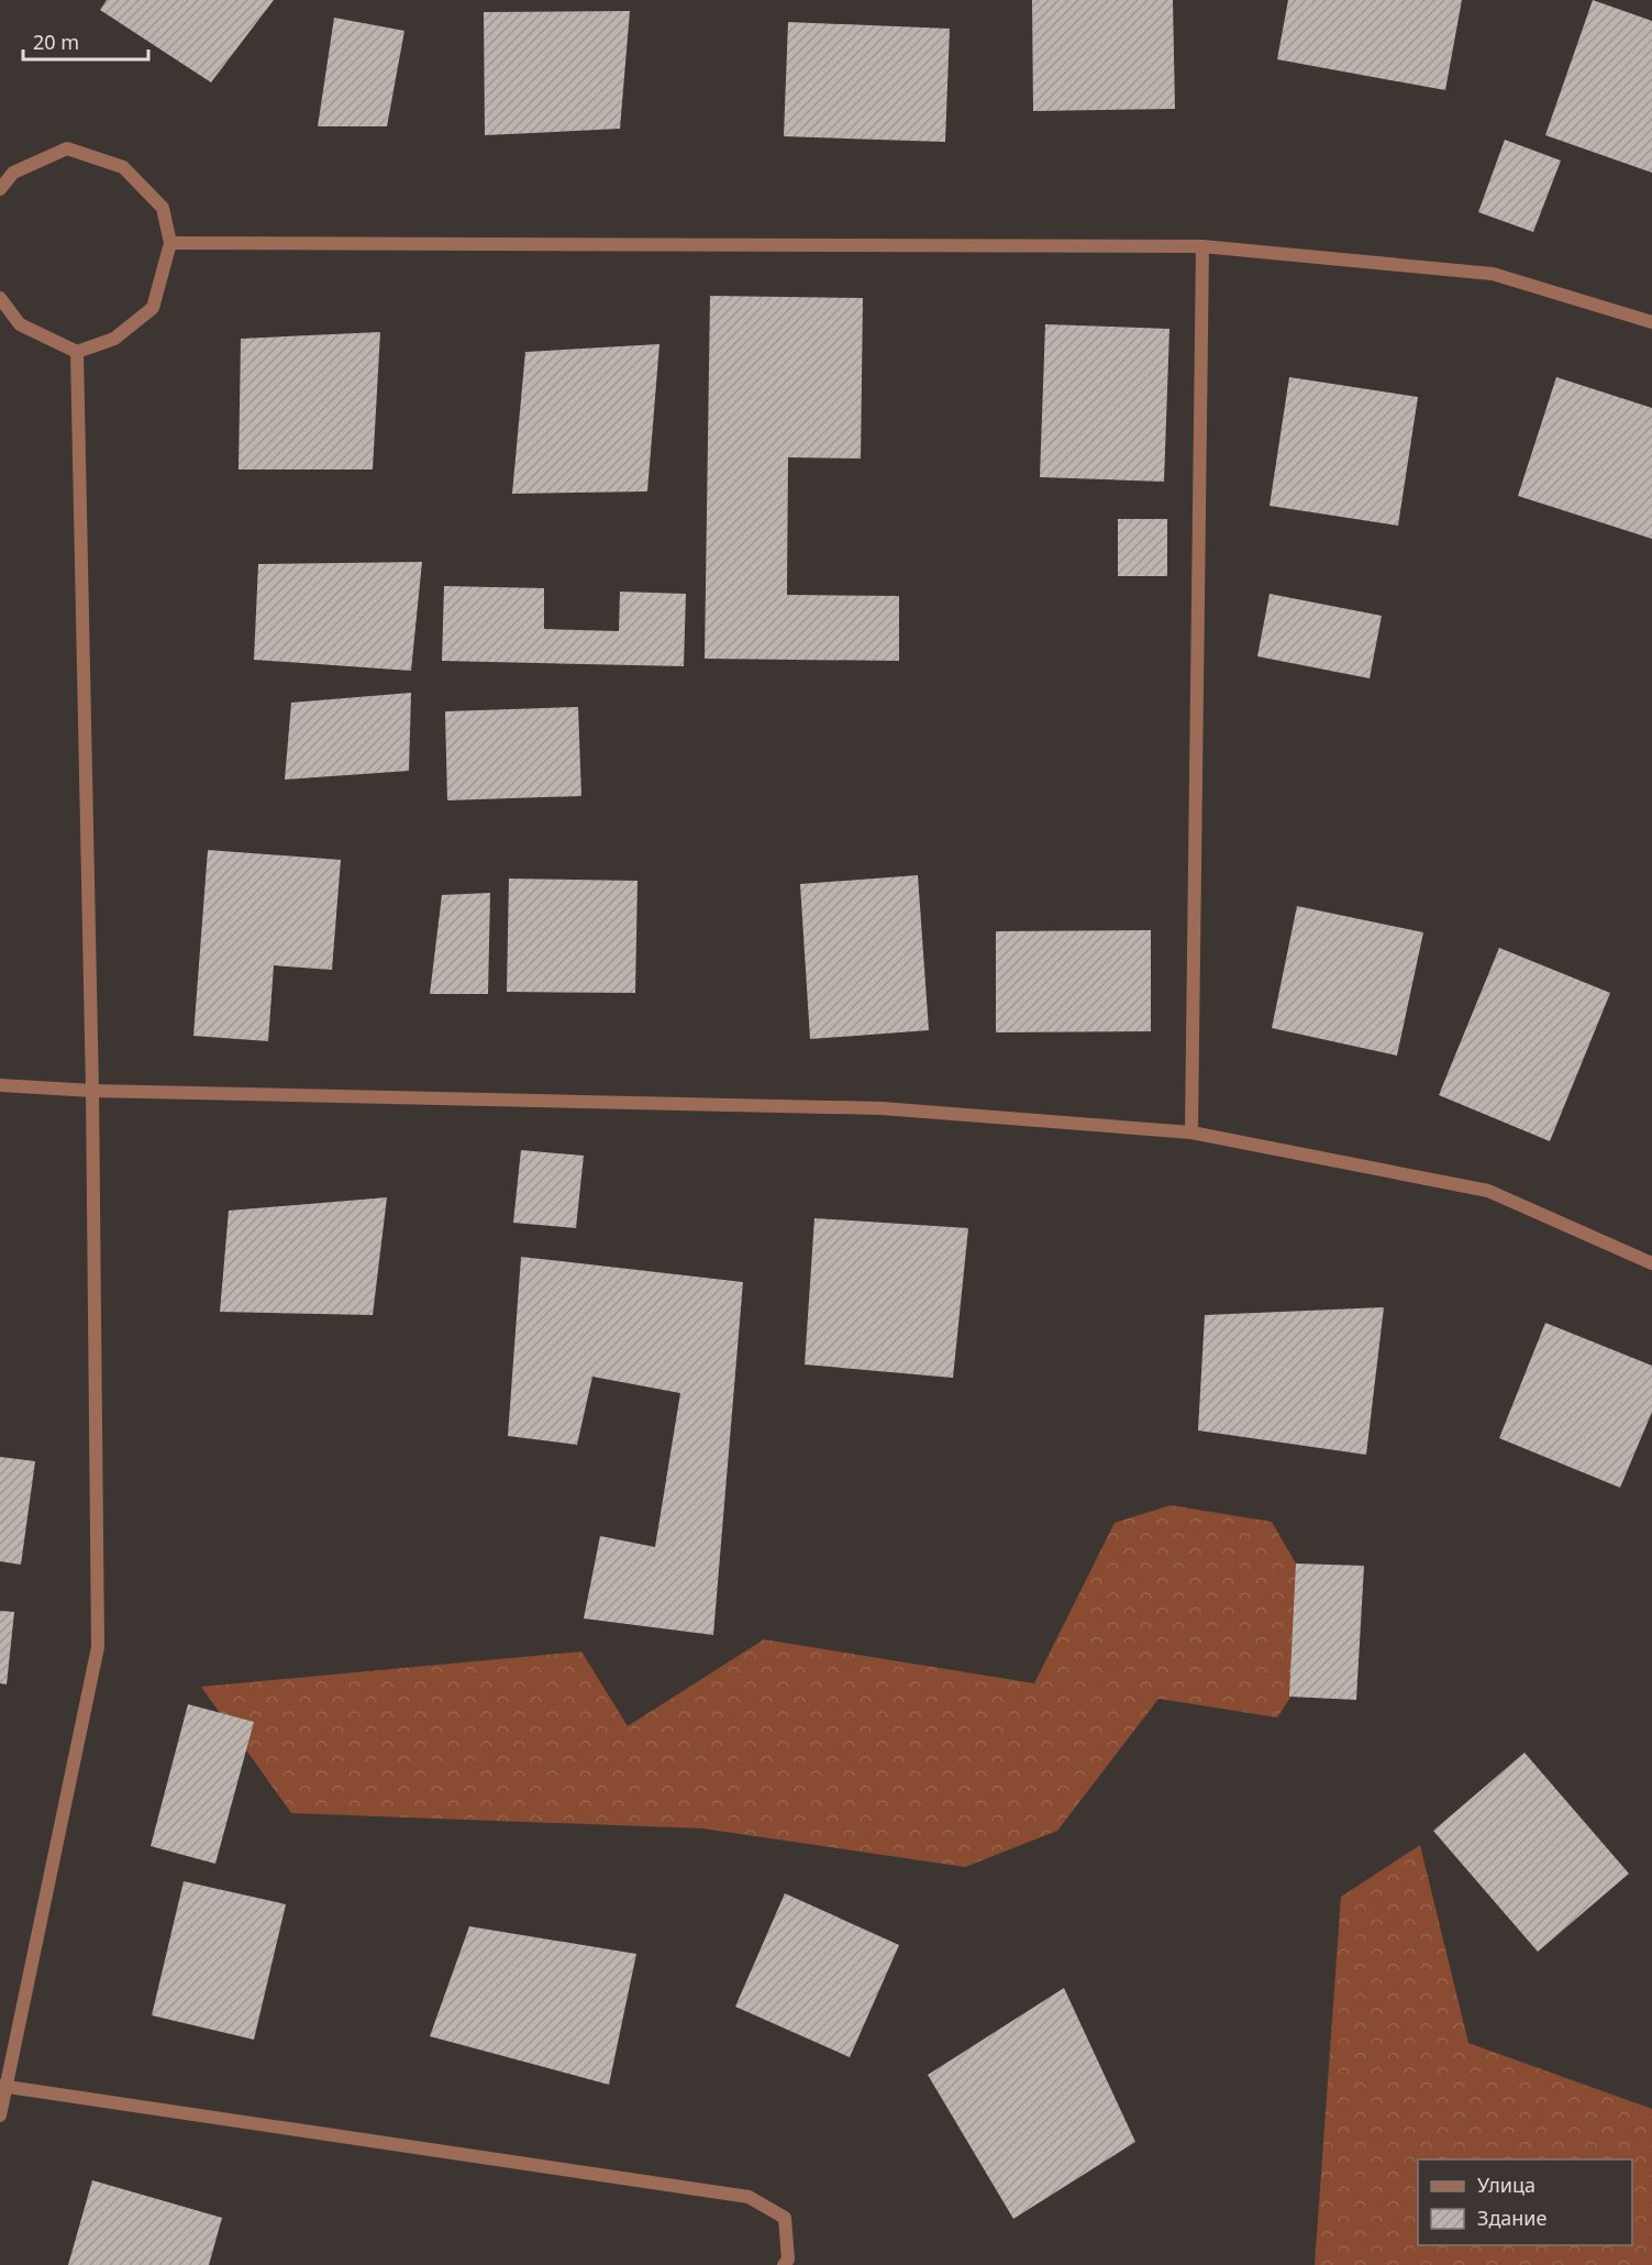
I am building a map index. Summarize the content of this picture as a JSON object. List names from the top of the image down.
{
  "legend": ["Улица", "Здание"],
  "scale_bar": "20 m"
}
